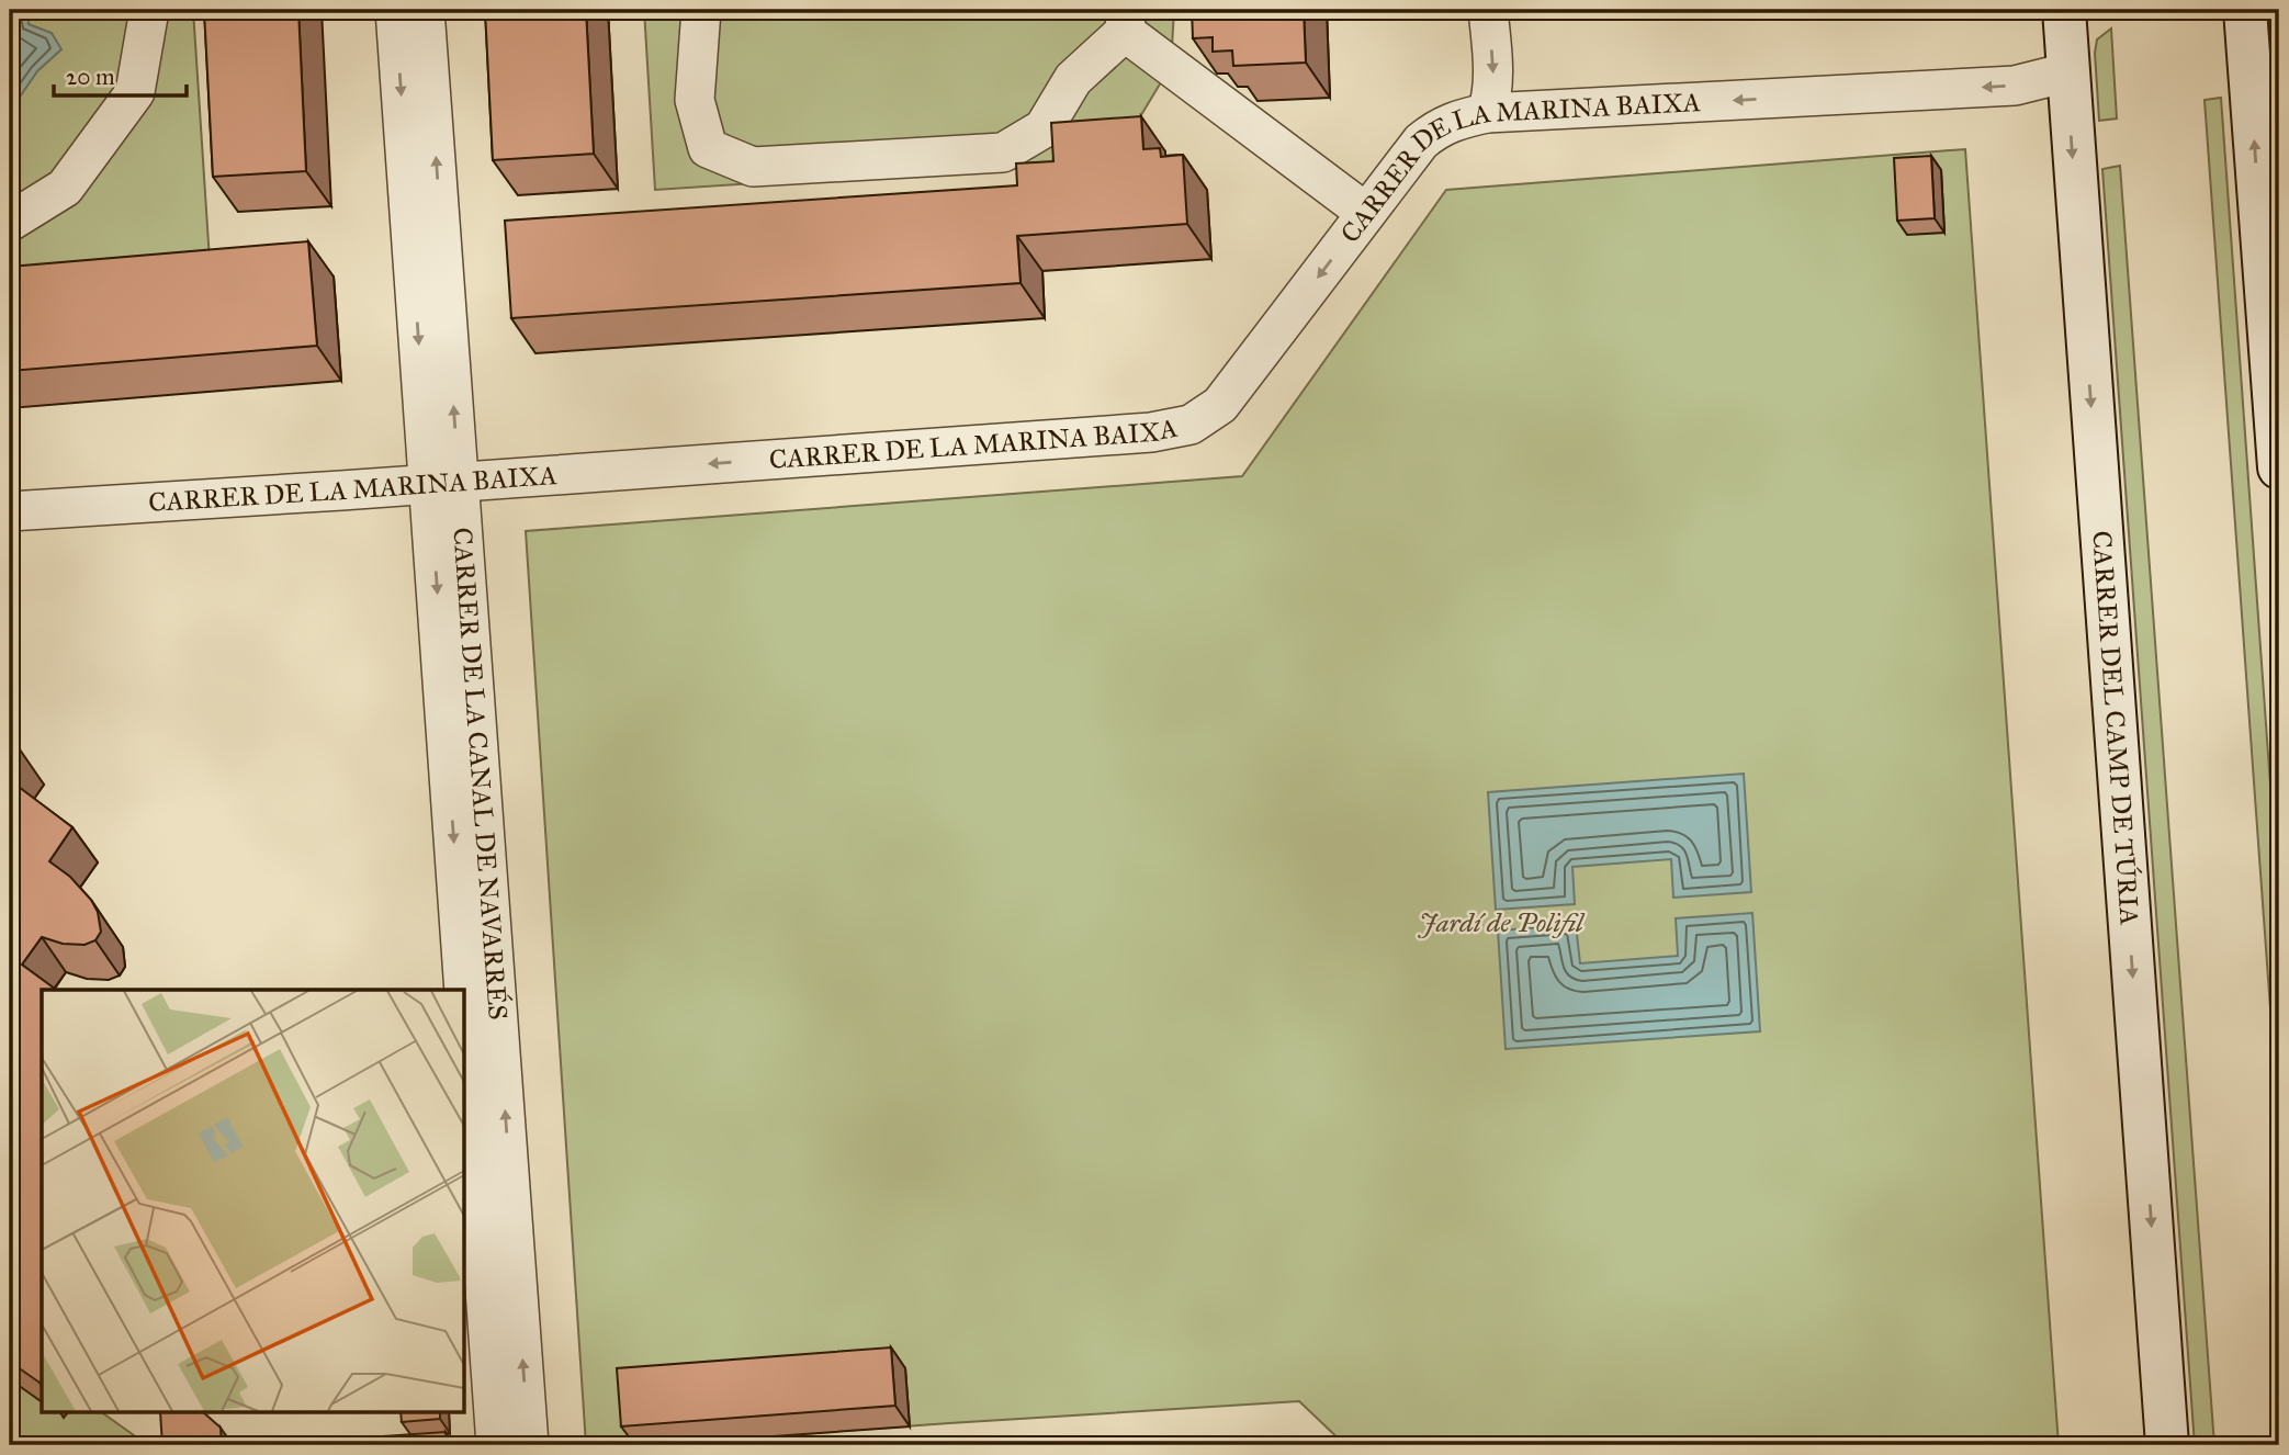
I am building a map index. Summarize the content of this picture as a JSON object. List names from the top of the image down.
{
  "streets": {
    "main road": ["CARRER DEL CAMP DE TÚRIA"],
    "street": ["CARRER DE LA MARINA BAIXA", "CARRER DE LA CANAL DE NAVARRÉS"]
  },
  "crossings": [
    ["CARRER DE LA MARINA BAIXA", "CARRER DEL CAMP DE TÚRIA"],
    ["CARRER DE LA MARINA BAIXA", "CARRER DE LA CANAL DE NAVARRÉS"]
  ],
  "one_way": ["CARRER DE LA MARINA BAIXA", "CARRER DEL CAMP DE TÚRIA"],
  "parks": ["Jardí de Polifil"],
  "scale_bar": "20 m"
}
